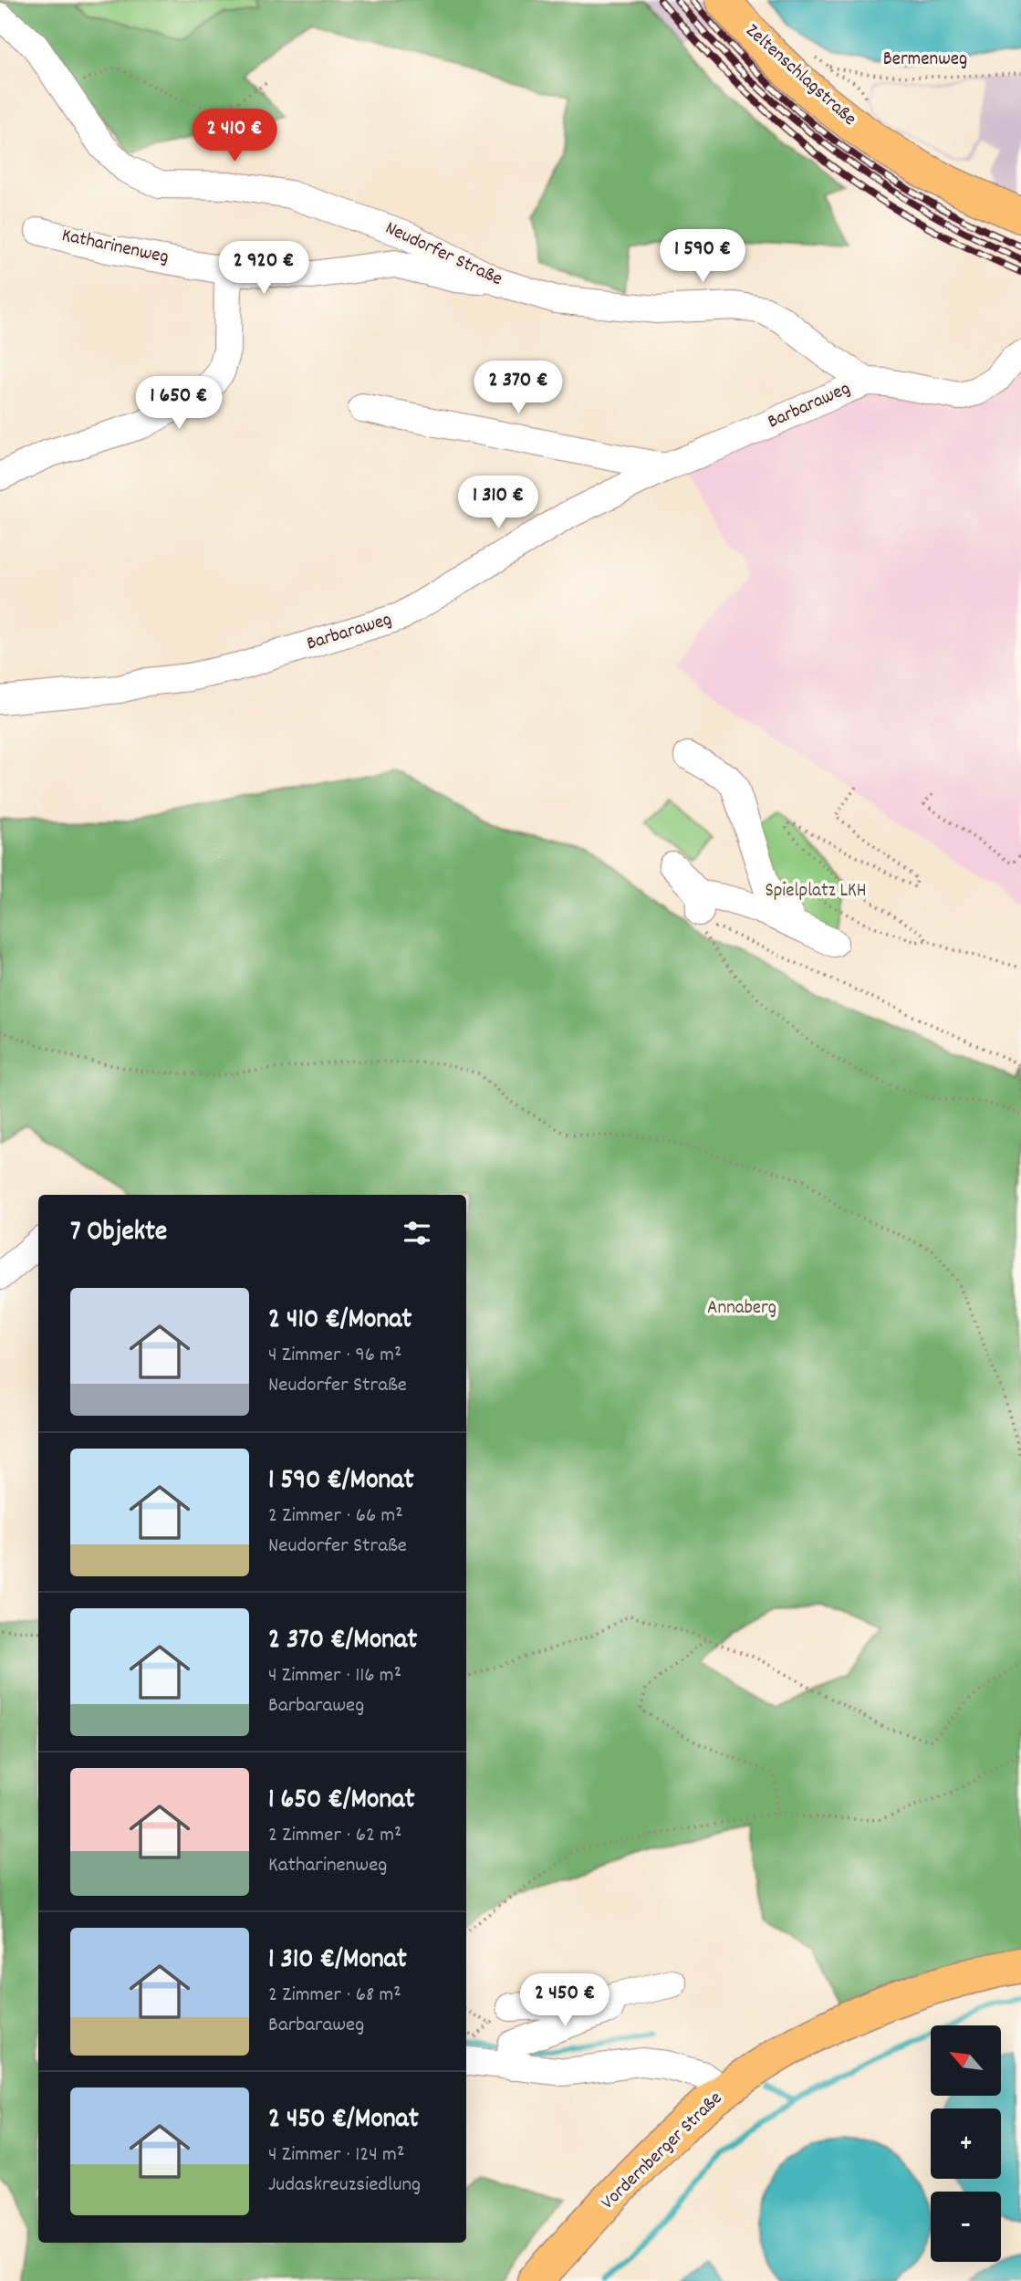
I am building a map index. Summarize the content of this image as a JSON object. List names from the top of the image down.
{
  "streets": {
    "main road": ["Zeltenschlagstraße", "Vordernberger Straße"],
    "street": ["Katharinenweg", "Neudorfer Straße", "Barbaraweg"],
    "path": ["Bermenweg"]
  },
  "crossings": [
    ["Katharinenweg", "Neudorfer Straße"],
    ["Neudorfer Straße", "Barbaraweg"]
  ],
  "parks": ["Spielplatz LKH", "Annaberg"],
  "north": "top left",
  "page": {
    "price": [
      "2 410 €",
      "1 590 €",
      "2 920 €",
      "2 370 €",
      "1 650 €",
      "1 310 €",
      "2 450 €"
    ],
    "heading": "7 Objekte",
    "list": [
      {
        "name": "2 410 €/Monat",
        "note": "4 Zimmer · 96 m² · Neudorfer Straße"
      },
      {
        "name": "1 590 €/Monat",
        "note": "2 Zimmer · 66 m² · Neudorfer Straße"
      },
      {
        "name": "2 370 €/Monat",
        "note": "4 Zimmer · 116 m² · Barbaraweg"
      },
      {
        "name": "1 650 €/Monat",
        "note": "2 Zimmer · 62 m² · Katharinenweg"
      },
      {
        "name": "1 310 €/Monat",
        "note": "2 Zimmer · 68 m² · Barbaraweg"
      },
      {
        "name": "2 450 €/Monat",
        "note": "4 Zimmer · 124 m² · Judaskreuzsiedlung"
      }
    ],
    "map_buttons": ["+", "−"]
  }
}
